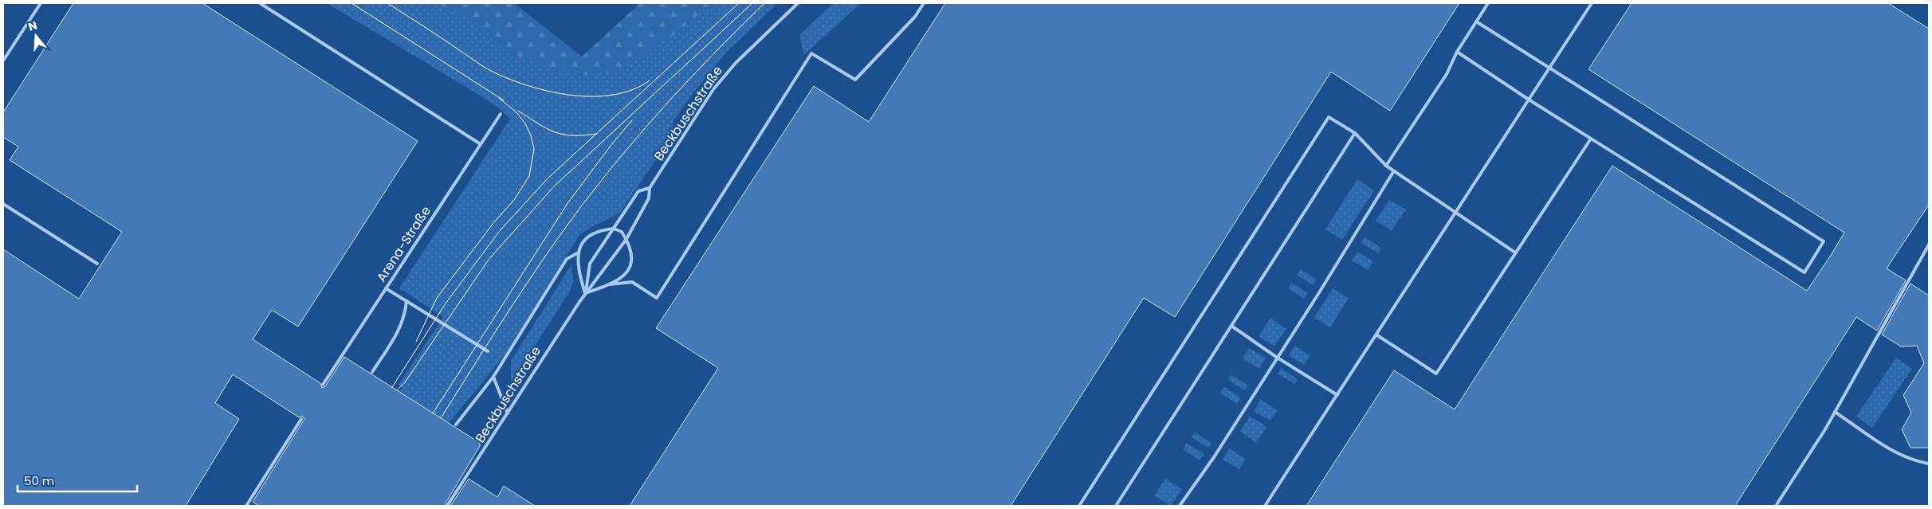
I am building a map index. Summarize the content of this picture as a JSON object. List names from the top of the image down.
{
  "streets": {
    "lane": ["Beckbuschstraße", "Arena-Straße"]
  },
  "scale_bar": "50 m",
  "north": "top"
}
